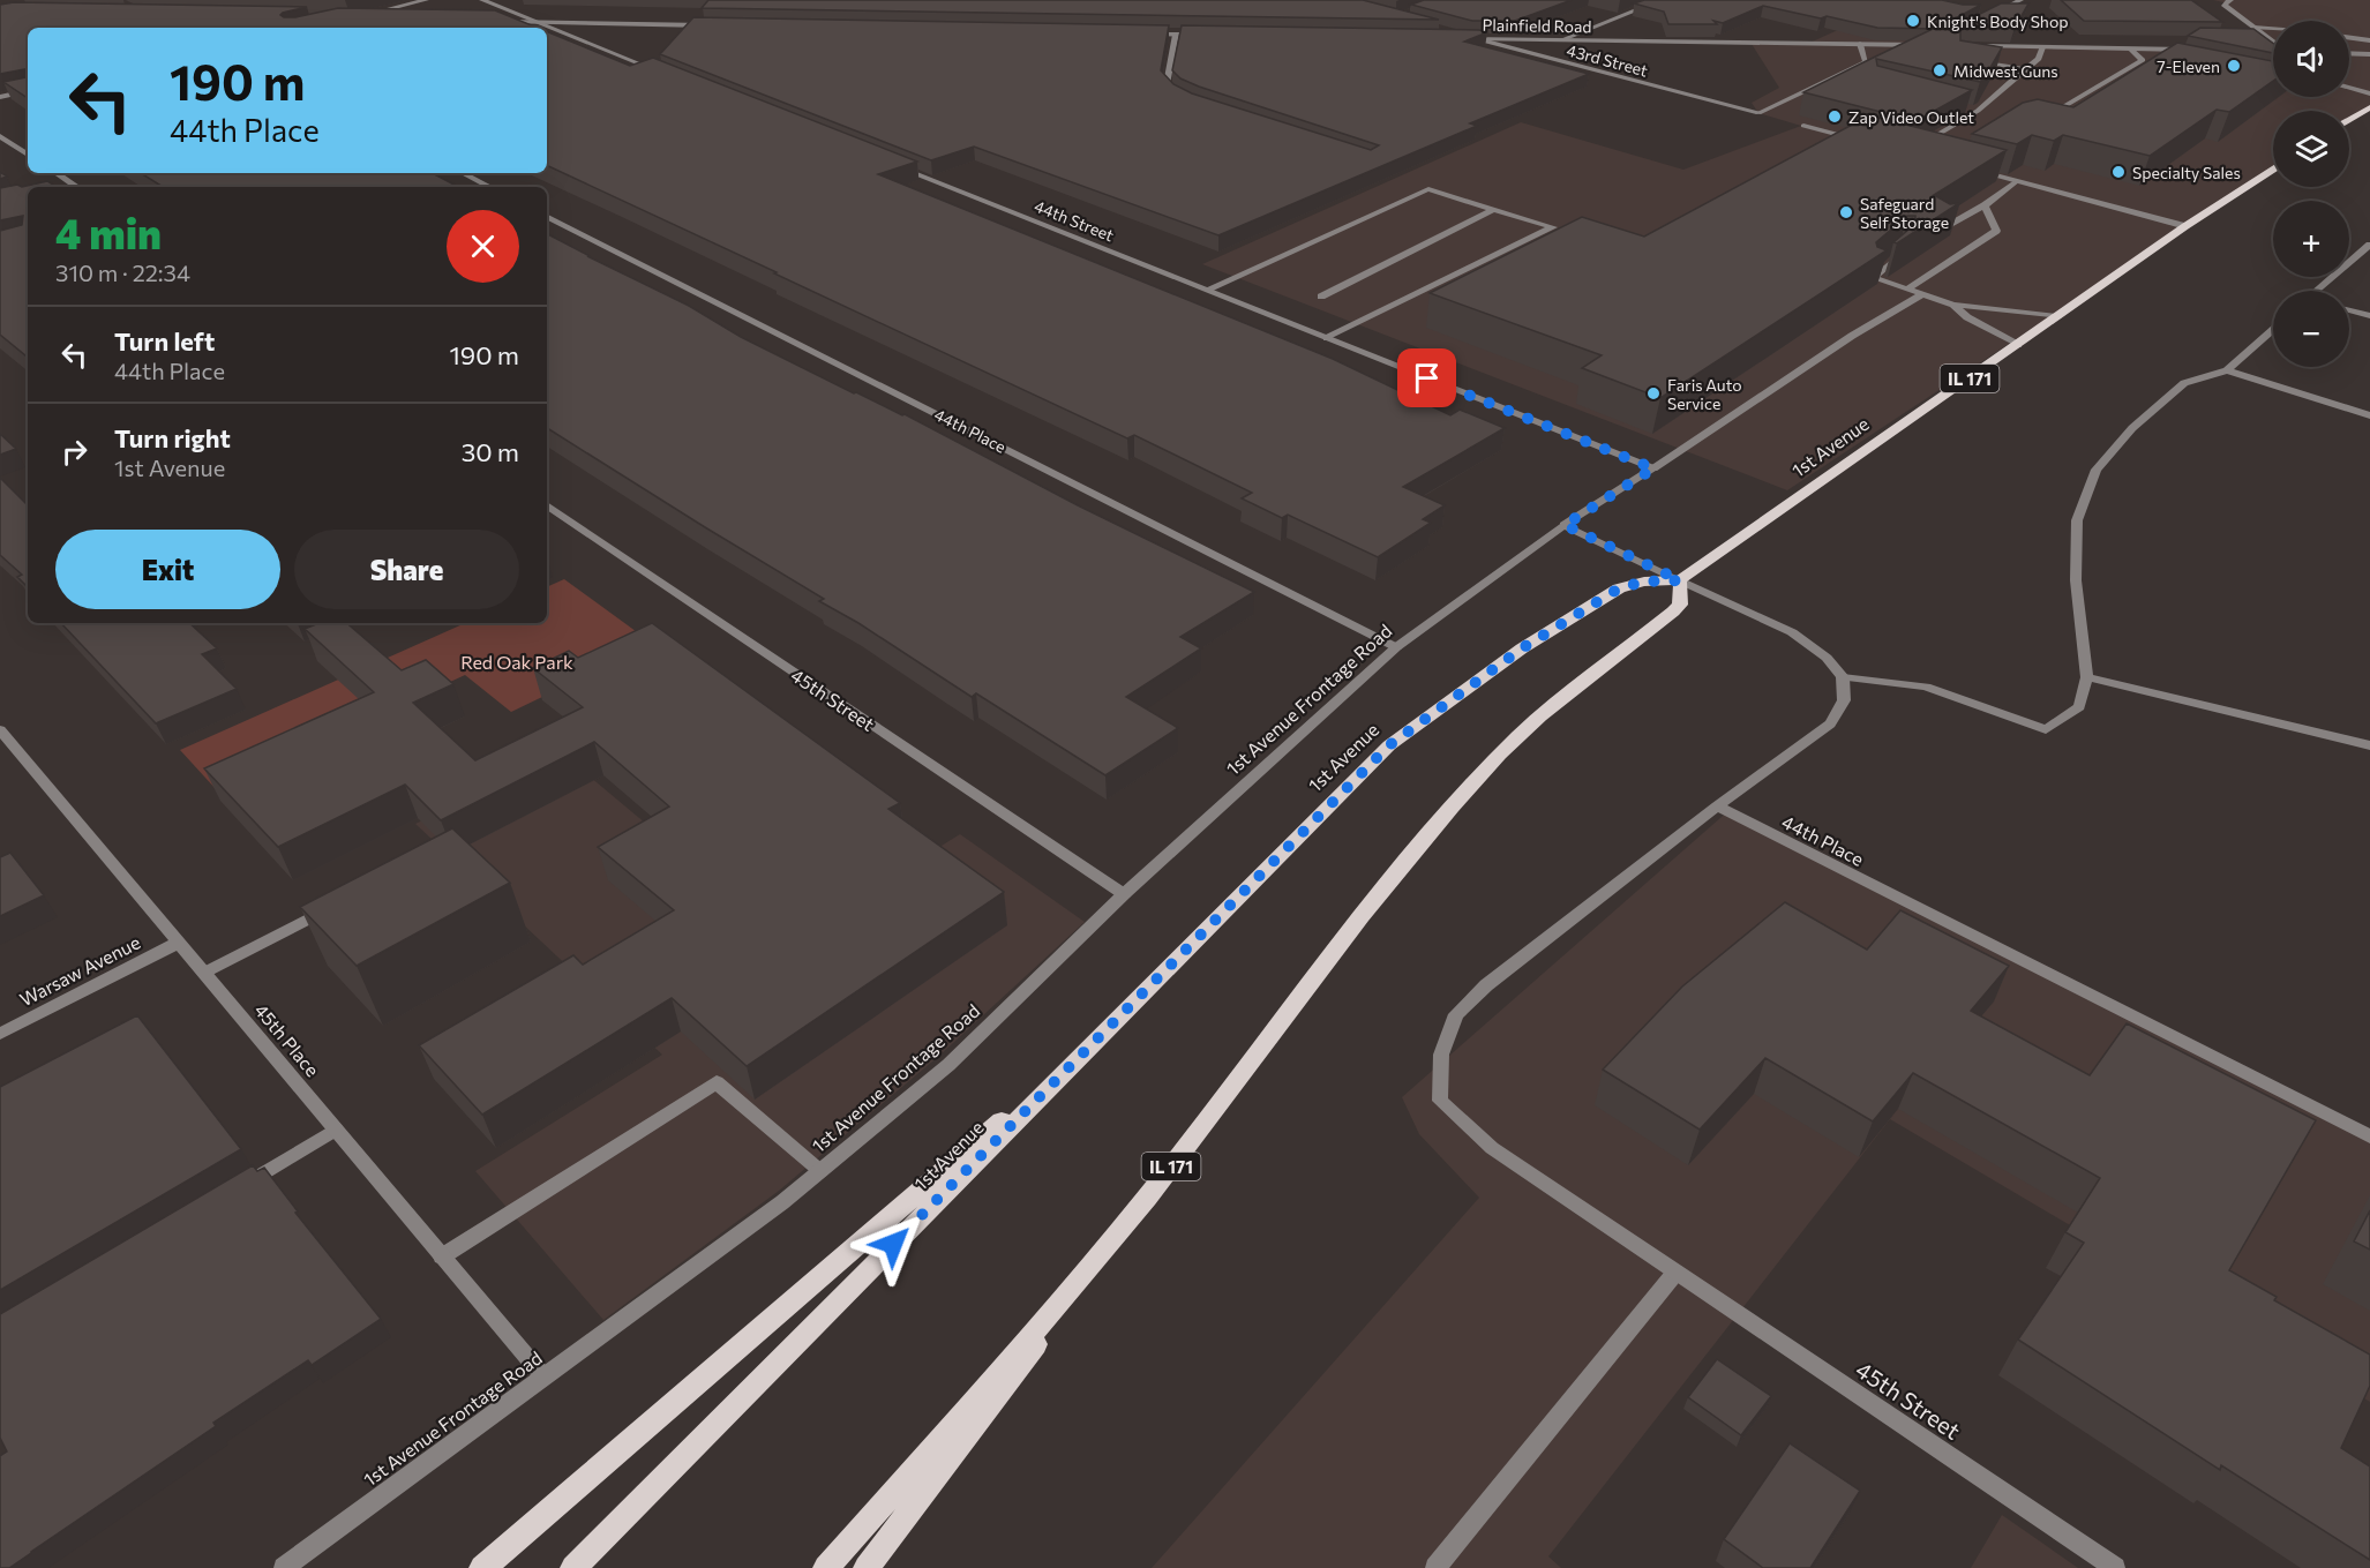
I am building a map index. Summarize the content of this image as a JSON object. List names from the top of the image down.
{
  "streets": {
    "main road": ["IL 171", "1st Avenue"],
    "street": [
      "Plainfield Road",
      "43rd Street",
      "44th Street",
      "44th Place",
      "45th Street",
      "1st Avenue Frontage Road",
      "Warsaw Avenue",
      "45th Place"
    ]
  },
  "crossings": [
    ["Plainfield Road", "43rd Street"],
    ["IL 171", "1st Avenue"],
    ["44th Place", "45th Street"],
    ["44th Place", "1st Avenue Frontage Road"],
    ["45th Street", "1st Avenue Frontage Road"],
    ["1st Avenue Frontage Road", "45th Place"],
    ["Warsaw Avenue", "45th Place"]
  ],
  "parks": ["Red Oak Park"],
  "places": [
    "Knight's Body Shop",
    "7-Eleven",
    "Midwest Guns",
    "Zap Video Outlet",
    "Specialty Sales",
    "Safeguard Self Storage",
    "Faris Auto Service"
  ],
  "page": {
    "map_buttons": ["+", "−"],
    "turn": ["190 m", "44th Place"],
    "heading": ["4 min", "310 m · 22:34"],
    "list": [
      {
        "name": "Turn left",
        "note": "44th Place",
        "value": "190 m"
      },
      {
        "name": "Turn right",
        "note": "1st Avenue",
        "value": "30 m"
      }
    ],
    "buttons": ["Exit", "Share"]
  }
}
